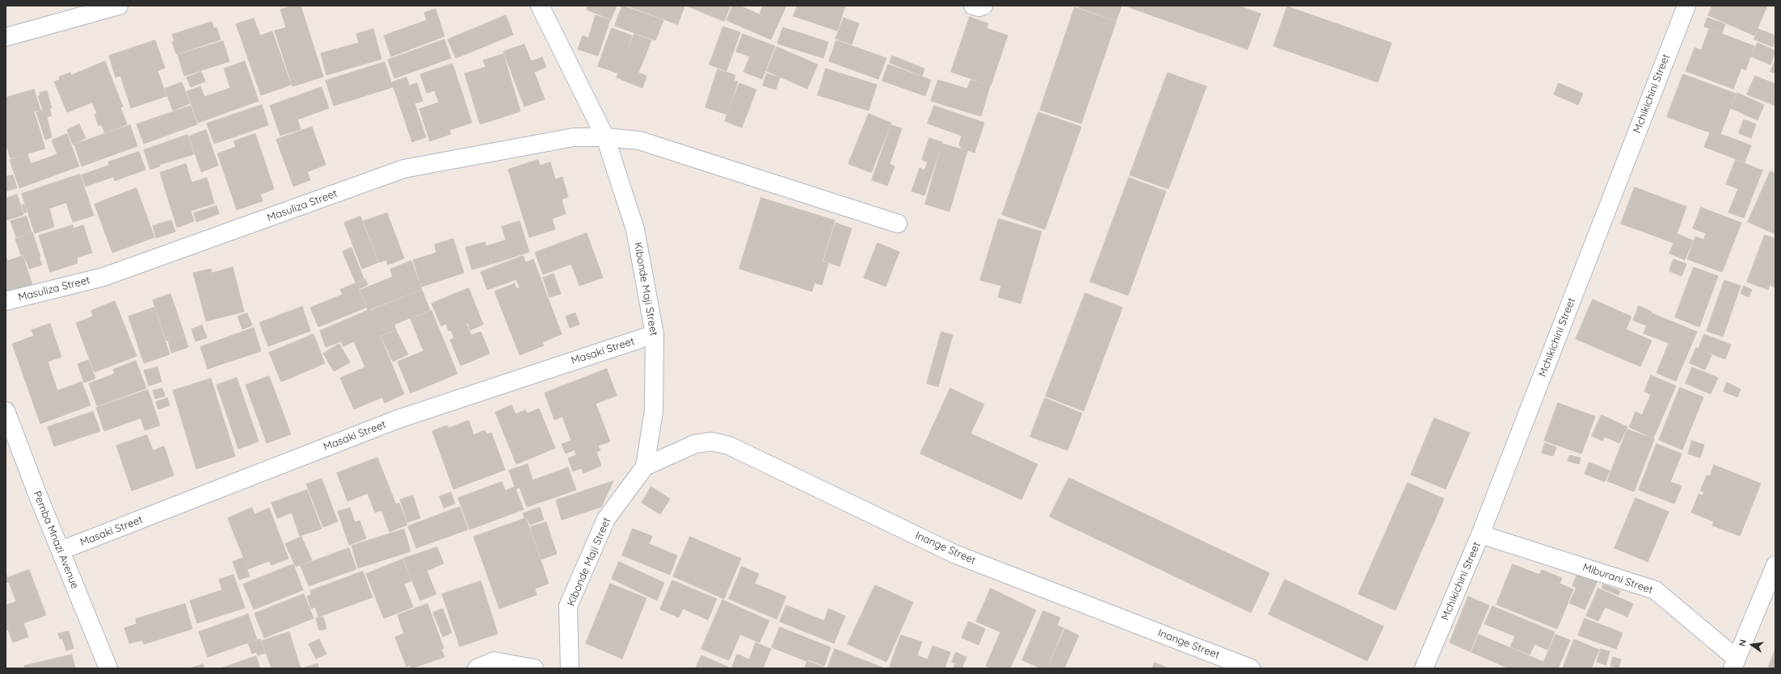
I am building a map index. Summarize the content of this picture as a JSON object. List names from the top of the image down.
{
  "streets": {
    "street": [
      "Mchikichini Street",
      "Masuliza Street",
      "Kibonde Maji Street",
      "Masaki Street",
      "Pemba Mnazi Avenue",
      "Inange Street",
      "Miburani Street"
    ]
  },
  "crossings": [
    ["Mchikichini Street", "Miburani Street"],
    ["Masuliza Street", "Kibonde Maji Street"],
    ["Kibonde Maji Street", "Masaki Street"],
    ["Kibonde Maji Street", "Inange Street"],
    ["Masaki Street", "Pemba Mnazi Avenue"]
  ],
  "north": "left"
}
